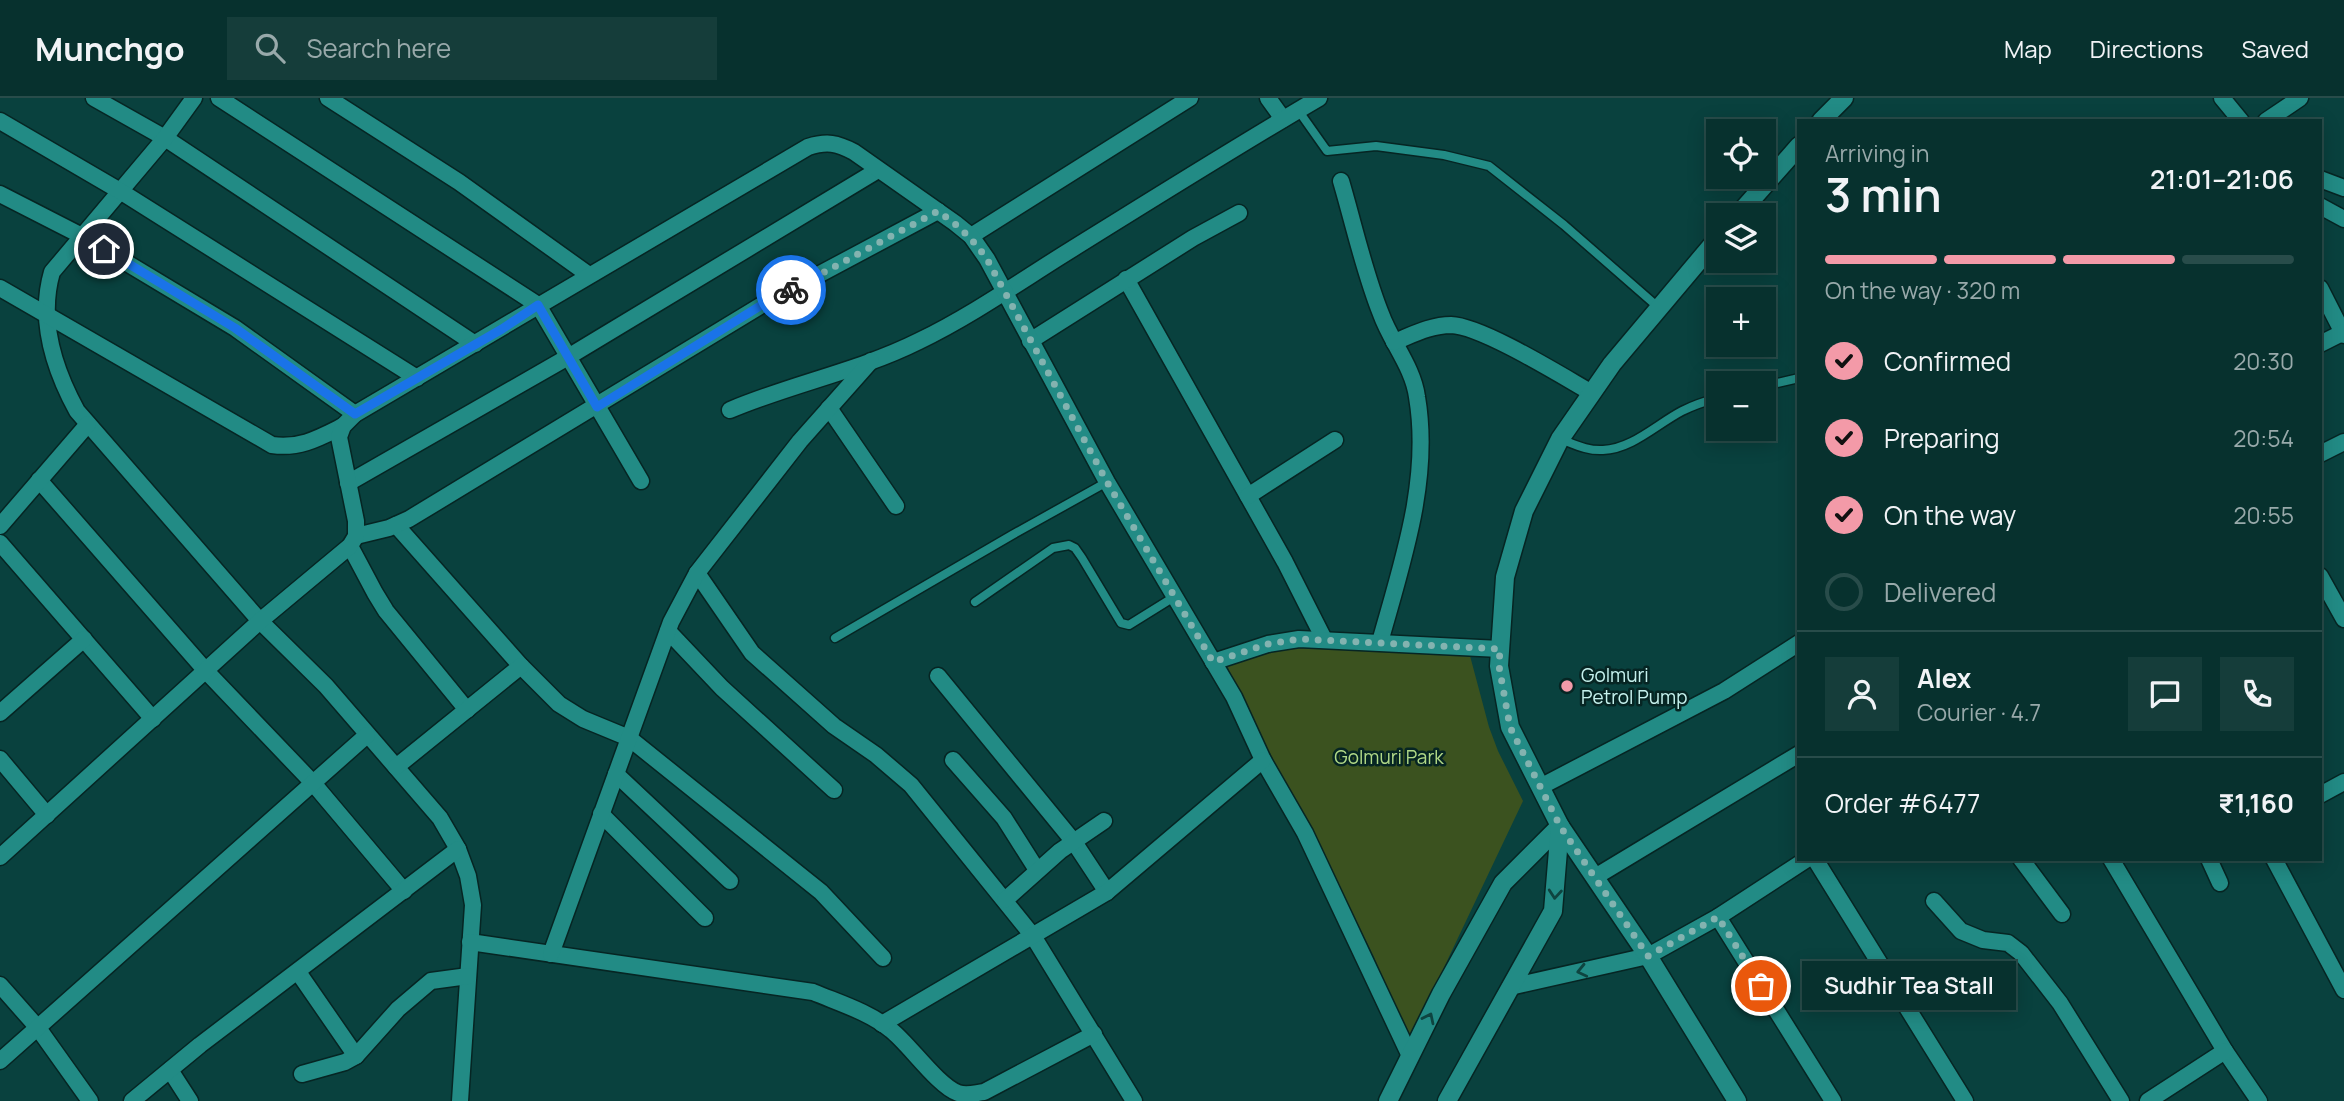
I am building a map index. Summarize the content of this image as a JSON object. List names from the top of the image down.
{
  "parks": ["Golmuri Park"],
  "places": ["Golmuri Petrol Pump", "Sudhir Tea Stall"],
  "page": {
    "header": "Munchgo",
    "search": "Search here",
    "nav": ["Map", "Directions", "Saved"],
    "map_buttons": ["+", "−"],
    "heading": ["3 min", "Arriving in", "21:01–21:06"],
    "panel": [
      "Alex",
      "Courier · 4.7",
      "Order #6477",
      "₹1,160"
    ],
    "bar": "On the way · 320 m",
    "list": [
      ["Confirmed", "20:30"],
      ["Preparing", "20:54"],
      ["On the way", "20:55"],
      "Delivered"
    ],
    "bubble": "Sudhir Tea Stall"
  }
}
